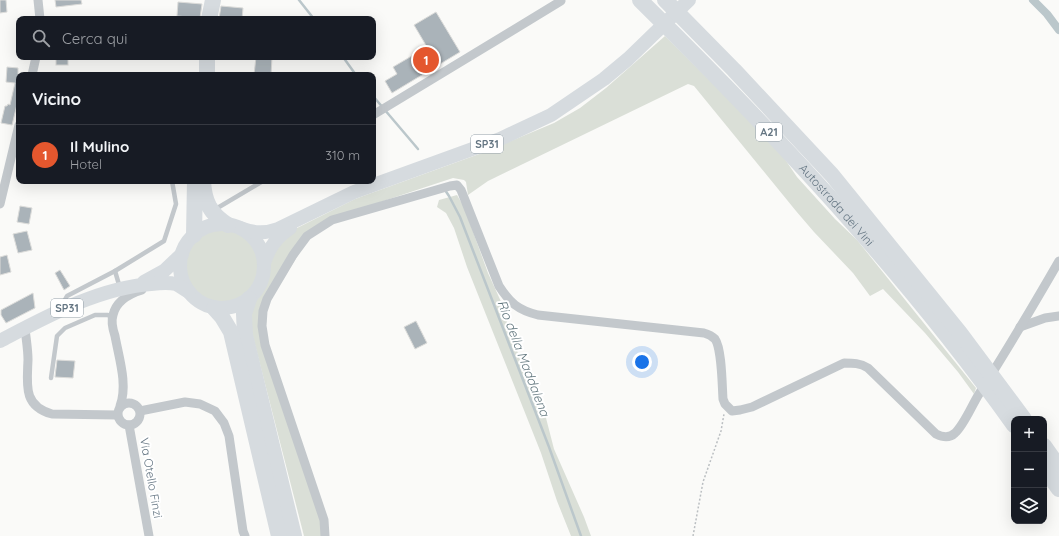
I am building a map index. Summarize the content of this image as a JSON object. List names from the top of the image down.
{
  "streets": {
    "highway": ["A21", "Autostrada dei Vini"],
    "main road": ["SP31"],
    "street": ["Via Otello Finzi"]
  },
  "water": ["Rio della Maddalena"],
  "page": {
    "search": "Cerca qui",
    "pins": "1",
    "heading": "Vicino",
    "list": [
      {
        "mark": "1",
        "name": "Il Mulino",
        "note": "Hotel",
        "value": "310 m"
      }
    ],
    "map_buttons": ["+", "−"]
  }
}
